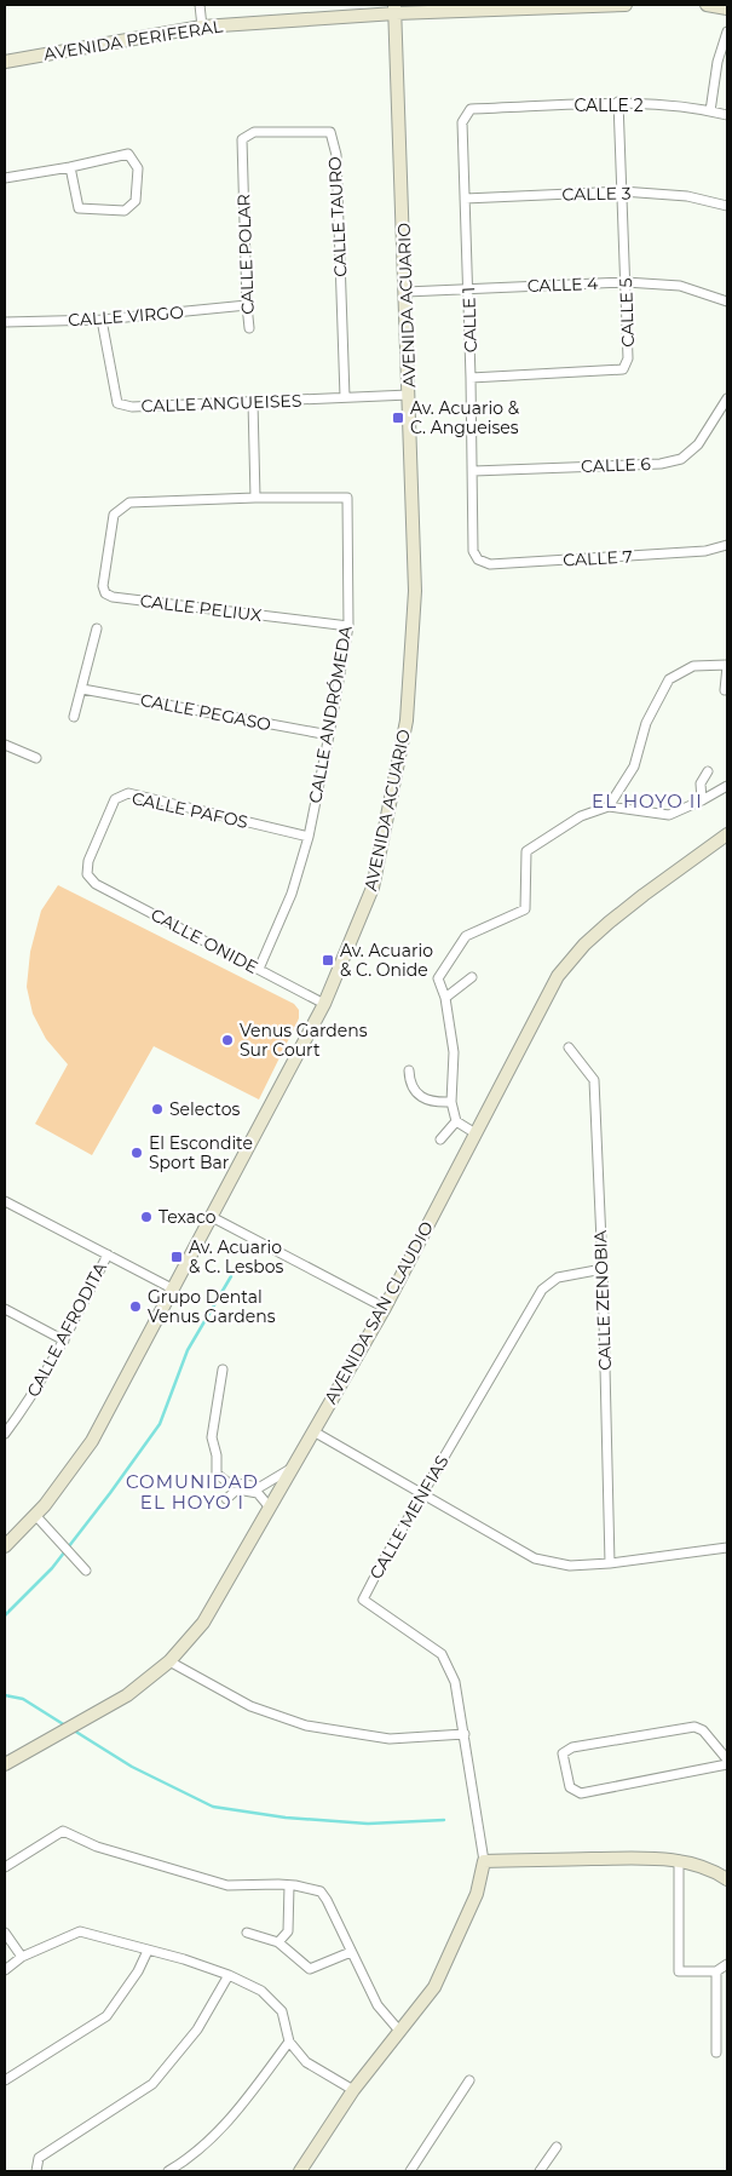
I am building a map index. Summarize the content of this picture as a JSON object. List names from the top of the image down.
{
  "streets": {
    "street": [
      "AVENIDA PERIFERAL",
      "CALLE 2",
      "CALLE 3",
      "CALLE TAURO",
      "CALLE POLAR",
      "CALLE 4",
      "AVENIDA ACUARIO",
      "CALLE 5",
      "CALLE VIRGO",
      "CALLE 1",
      "CALLE ANGUEISES",
      "CALLE 6",
      "CALLE 7",
      "CALLE PELIUX",
      "CALLE PEGASO",
      "CALLE ANDRÓMEDA",
      "CALLE PAFOS",
      "CALLE ONIDE",
      "CALLE ZENOBIA",
      "AVENIDA SAN CLAUDIO",
      "CALLE AFRODITA",
      "CALLE MENFIAS"
    ]
  },
  "crossings": [
    ["AVENIDA PERIFERAL", "AVENIDA ACUARIO"],
    ["CALLE 2", "CALLE 5"],
    ["CALLE 2", "CALLE 1"],
    ["CALLE 3", "CALLE 5"],
    ["CALLE 3", "CALLE 1"],
    ["CALLE TAURO", "CALLE POLAR"],
    ["CALLE TAURO", "CALLE ANGUEISES"],
    ["CALLE POLAR", "CALLE VIRGO"],
    ["CALLE 4", "AVENIDA ACUARIO"],
    ["CALLE 4", "CALLE 5"],
    ["CALLE 4", "CALLE 1"],
    ["AVENIDA ACUARIO", "CALLE ANGUEISES"],
    ["AVENIDA ACUARIO", "CALLE ONIDE"],
    ["CALLE 5", "CALLE 1"],
    ["CALLE VIRGO", "CALLE ANGUEISES"],
    ["CALLE 1", "CALLE 6"],
    ["CALLE 1", "CALLE 7"],
    ["CALLE PELIUX", "CALLE ANDRÓMEDA"],
    ["CALLE PEGASO", "CALLE ANDRÓMEDA"],
    ["CALLE ANDRÓMEDA", "CALLE PAFOS"],
    ["CALLE ANDRÓMEDA", "CALLE ONIDE"],
    ["CALLE PAFOS", "CALLE ONIDE"],
    ["CALLE ZENOBIA", "CALLE MENFIAS"]
  ],
  "districts": ["EL HOYO II", "COMUNIDAD EL HOYO I"],
  "places": {
    "transit": ["Av. Acuario & C. Angueises", "Av. Acuario & C. Onide", "Av. Acuario & C. Lesbos"],
    "other": [
      "Venus Gardens Sur Court",
      "Selectos",
      "El Escondite Sport Bar",
      "Texaco",
      "Grupo Dental Venus Gardens"
    ]
  }
}
